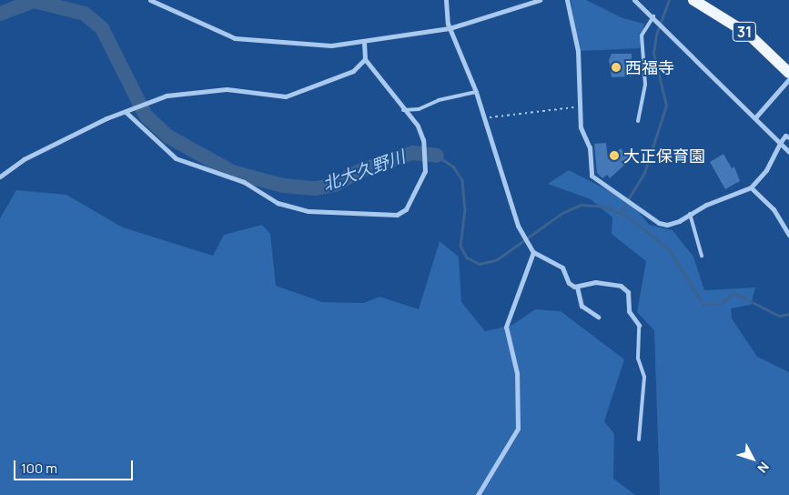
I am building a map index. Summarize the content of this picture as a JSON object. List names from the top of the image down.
{
  "streets": {
    "main road": ["31"]
  },
  "water": ["北大久野川"],
  "places": ["西福寺", "大正保育園"],
  "scale_bar": "100 m",
  "north": "bottom right"
}
